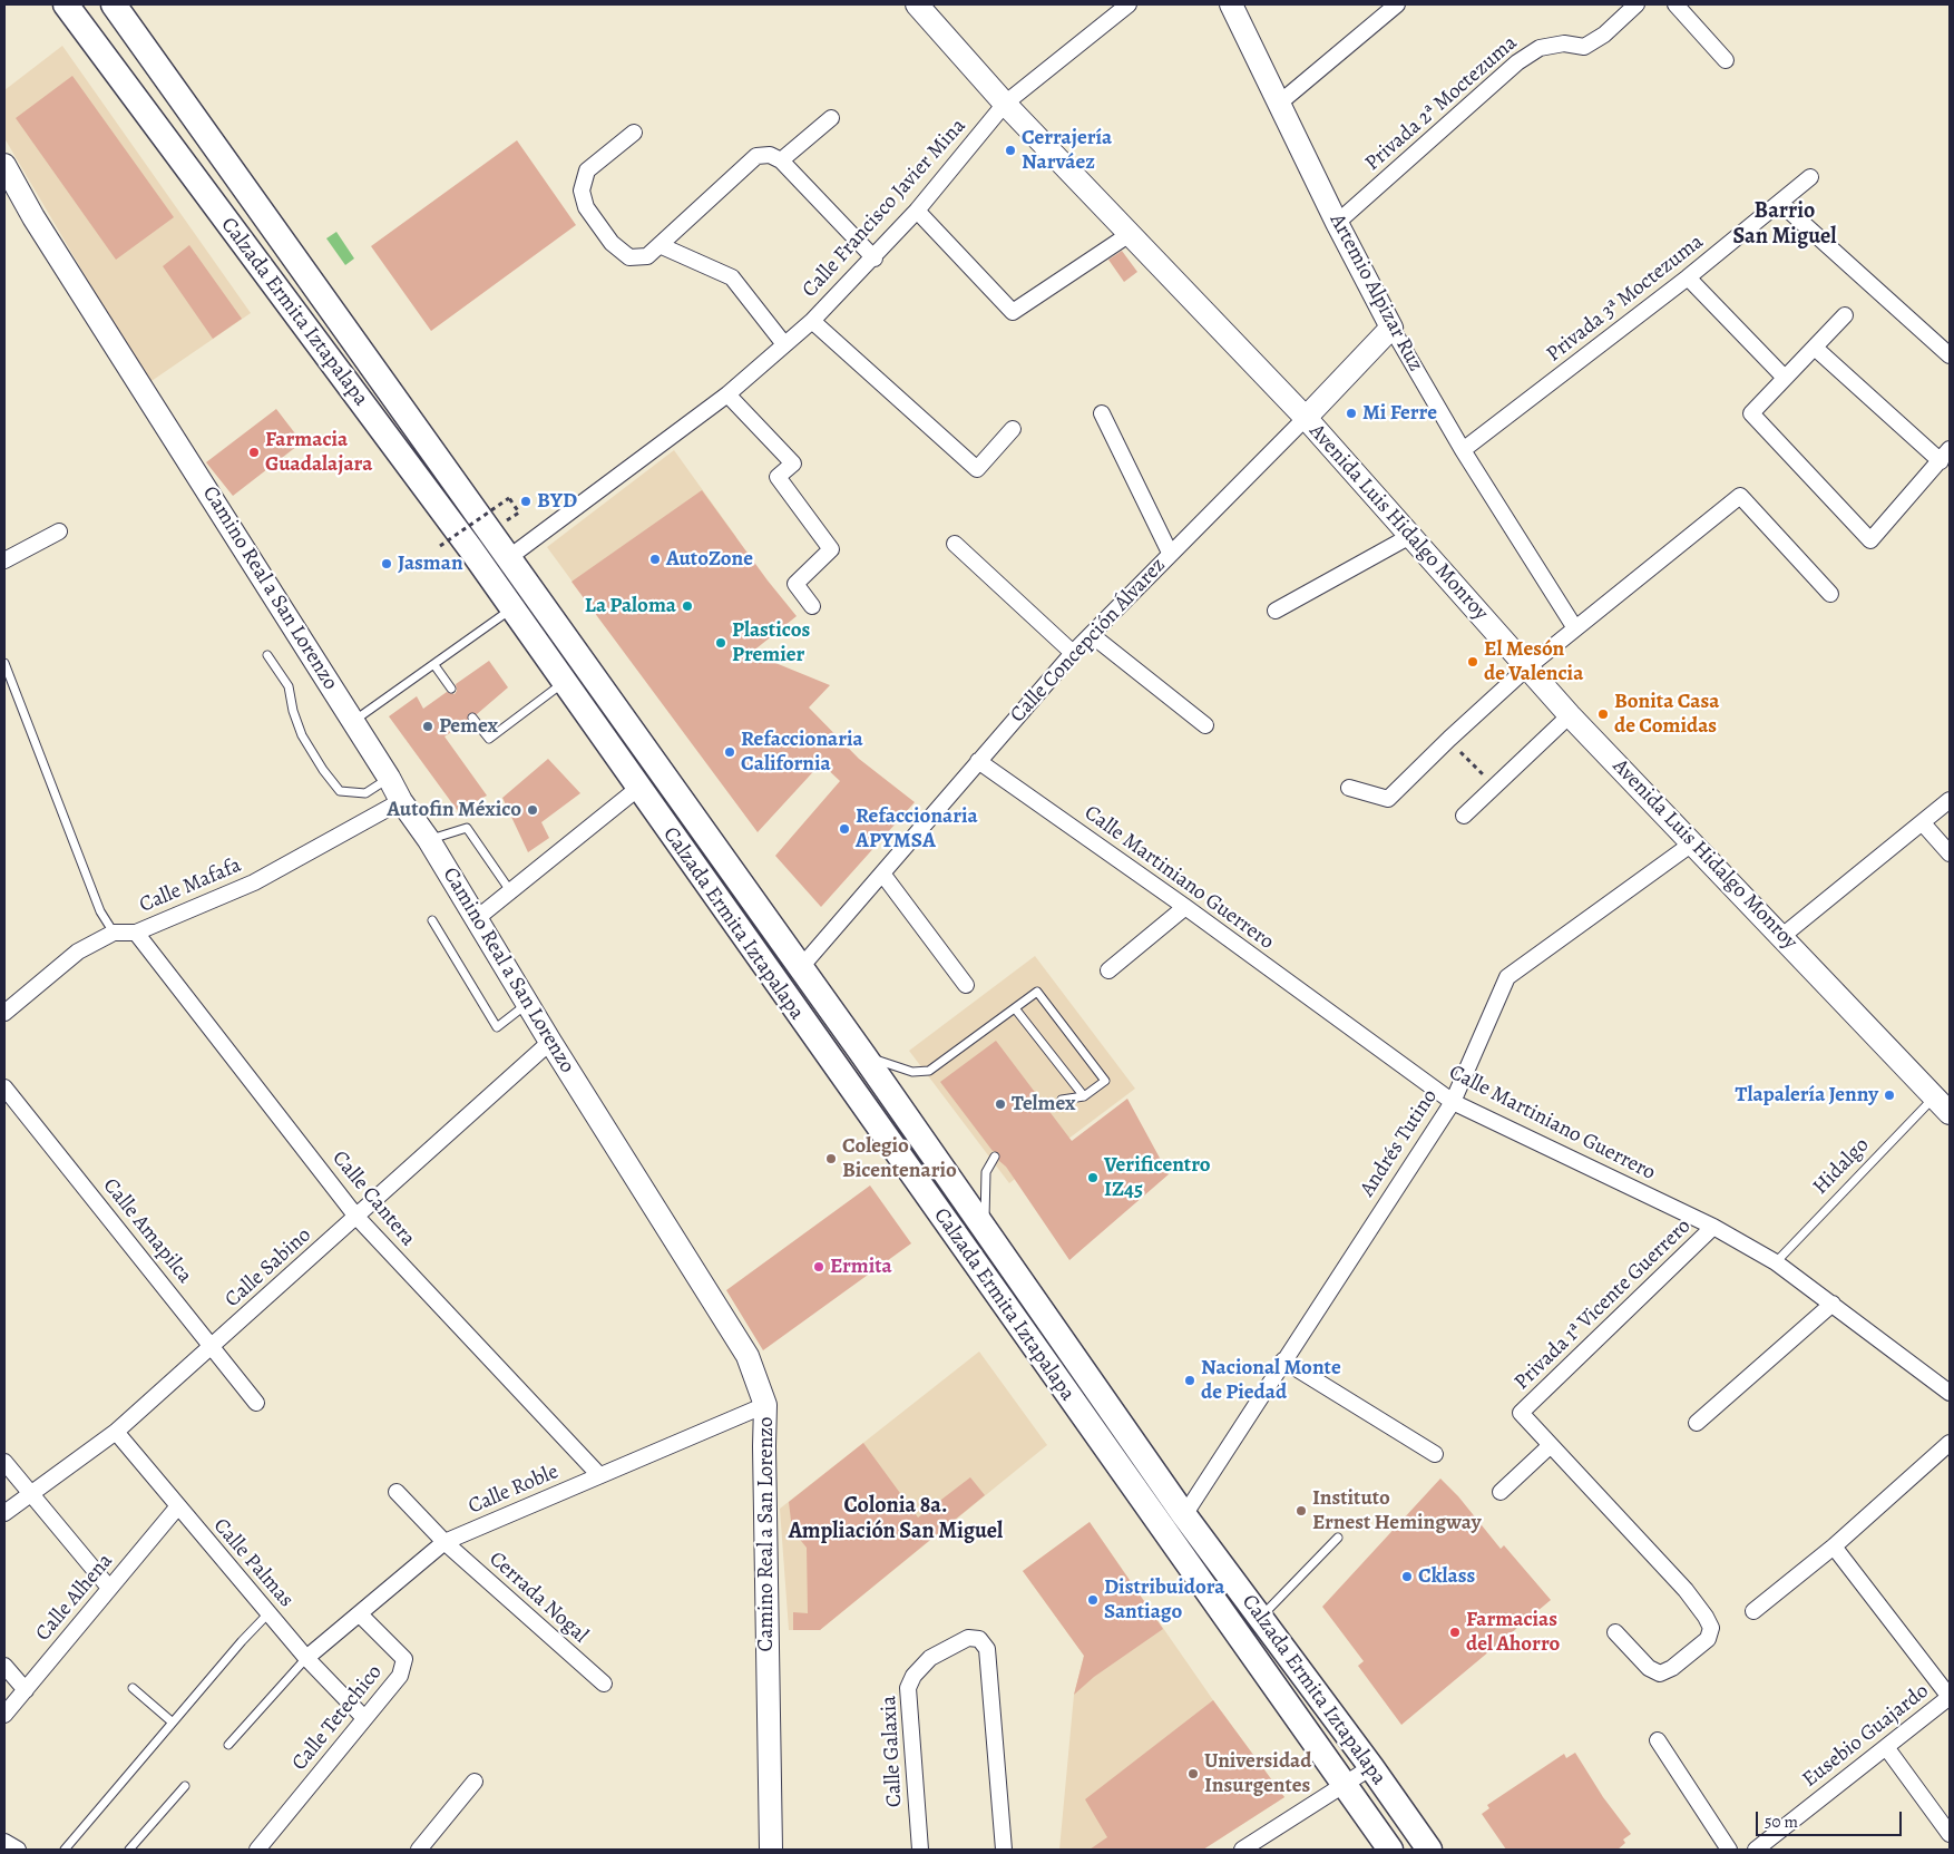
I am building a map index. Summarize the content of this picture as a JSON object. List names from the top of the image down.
{
  "streets": {
    "main road": ["Calzada Ermita Iztapalapa"],
    "street": [
      "Privada 2ª Moctezuma",
      "Calle Francisco Javier Mina",
      "Artemio Alpizar Ruz",
      "Privada 3ª Moctezuma",
      "Avenida Luis Hidalgo Monroy",
      "Camino Real a San Lorenzo",
      "Calle Concepción Álvarez",
      "Calle Martiniano Guerrero",
      "Calle Mafafa",
      "Andrés Tutino",
      "Calle Cantera",
      "Calle Amapilca",
      "Calle Sabino",
      "Privada 1ª Vicente Guerrero",
      "Calle Roble",
      "Calle Palmas",
      "Calle Alhena",
      "Cerrada Nogal",
      "Calle Tetechico",
      "Eusebio Guajardo",
      "Calle Galaxia"
    ],
    "lane": ["Hidalgo"]
  },
  "crossings": [
    ["Privada 2ª Moctezuma", "Artemio Alpizar Ruz"],
    ["Calle Francisco Javier Mina", "Calzada Ermita Iztapalapa"],
    ["Calle Francisco Javier Mina", "Avenida Luis Hidalgo Monroy"],
    ["Artemio Alpizar Ruz", "Privada 3ª Moctezuma"],
    ["Artemio Alpizar Ruz", "Calle Concepción Álvarez"],
    ["Calzada Ermita Iztapalapa", "Calle Concepción Álvarez"],
    ["Calzada Ermita Iztapalapa", "Andrés Tutino"],
    ["Avenida Luis Hidalgo Monroy", "Calle Concepción Álvarez"],
    ["Avenida Luis Hidalgo Monroy", "Andrés Tutino"],
    ["Avenida Luis Hidalgo Monroy", "Hidalgo"],
    ["Camino Real a San Lorenzo", "Calle Mafafa"],
    ["Camino Real a San Lorenzo", "Calle Sabino"],
    ["Camino Real a San Lorenzo", "Calle Roble"],
    ["Calle Concepción Álvarez", "Calle Martiniano Guerrero"],
    ["Calle Martiniano Guerrero", "Andrés Tutino"],
    ["Calle Martiniano Guerrero", "Hidalgo"],
    ["Calle Martiniano Guerrero", "Privada 1ª Vicente Guerrero"],
    ["Calle Mafafa", "Calle Cantera"],
    ["Calle Cantera", "Calle Sabino"],
    ["Calle Cantera", "Calle Roble"],
    ["Calle Amapilca", "Calle Sabino"],
    ["Calle Sabino", "Calle Palmas"],
    ["Calle Roble", "Calle Palmas"],
    ["Calle Roble", "Cerrada Nogal"],
    ["Calle Roble", "Calle Tetechico"],
    ["Calle Palmas", "Calle Alhena"],
    ["Calle Palmas", "Calle Tetechico"]
  ],
  "districts": ["Barrio San Miguel", "Colonia 8a. Ampliación San Miguel"],
  "places": [
    "Cerrajería Narváez",
    "Mi Ferre",
    "Farmacia Guadalajara",
    "BYD",
    "AutoZone",
    "Jasman",
    "La Paloma",
    "Plasticos Premier",
    "El Mesón de Valencia",
    "Bonita Casa de Comidas",
    "Pemex",
    "Refaccionaria California",
    "Autofin México",
    "Refaccionaria APYMSA",
    "Tlapalería Jenny",
    "Telmex",
    "Colegio Bicentenario",
    "Verificentro IZ45",
    "Ermita",
    "Nacional Monte de Piedad",
    "Instituto Ernest Hemingway",
    "Cklass",
    "Distribuidora Santiago",
    "Farmacias del Ahorro",
    "Universidad Insurgentes"
  ],
  "scale_bar": "50 m"
}
